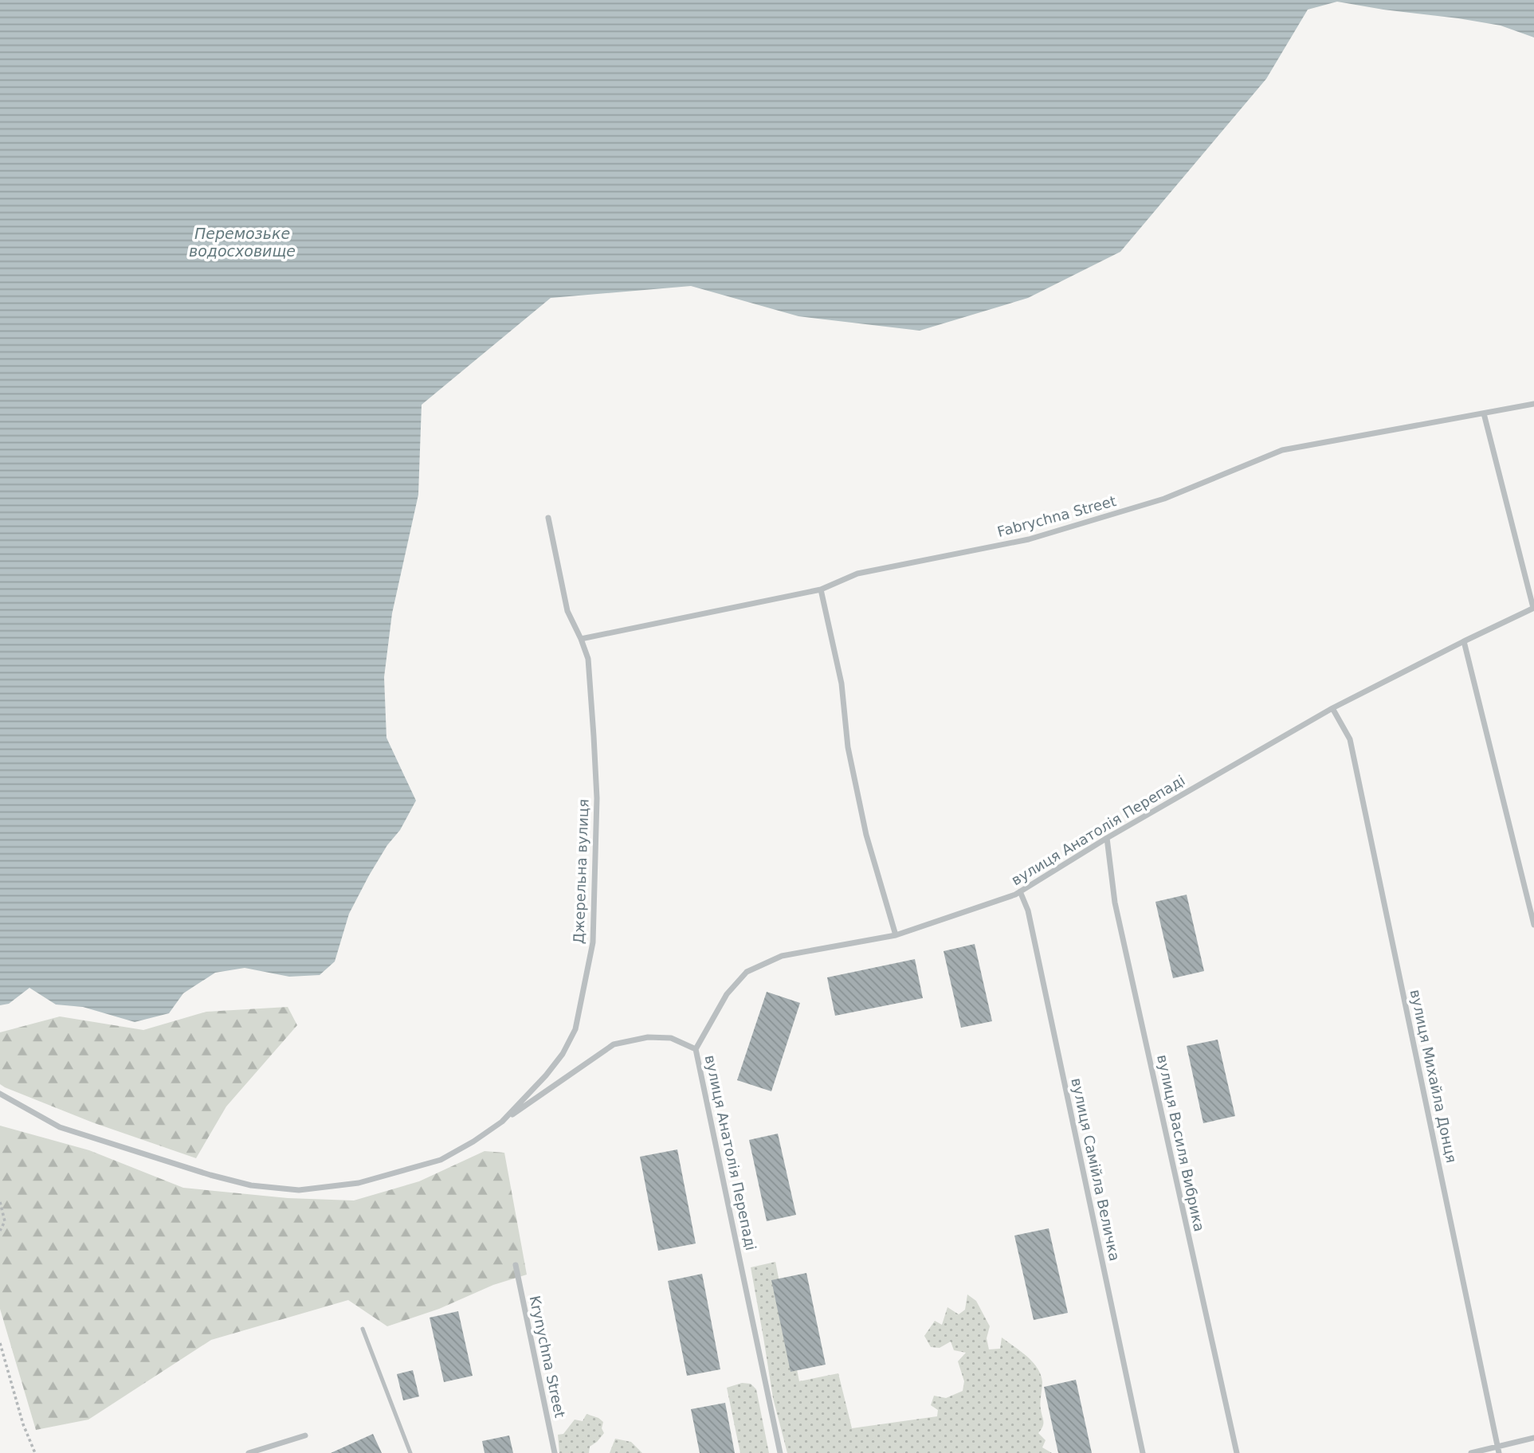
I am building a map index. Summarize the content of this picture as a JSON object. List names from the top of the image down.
{
  "streets": {
    "street": [
      "Fabrychna Street",
      "вулиця Анатолія Перепаді",
      "Джерельна вулиця",
      "вулиця Михайла Донця",
      "вулиця Василя Вибрика",
      "вулиця Самійла Величка",
      "Krynychna Street"
    ]
  },
  "crossings": [
    ["Fabrychna Street", "Джерельна вулиця"],
    ["вулиця Анатолія Перепаді", "вулиця Михайла Донця"],
    ["вулиця Анатолія Перепаді", "вулиця Василя Вибрика"],
    ["вулиця Анатолія Перепаді", "вулиця Самійла Величка"]
  ],
  "water": ["Перемозьке водосховище"]
}
